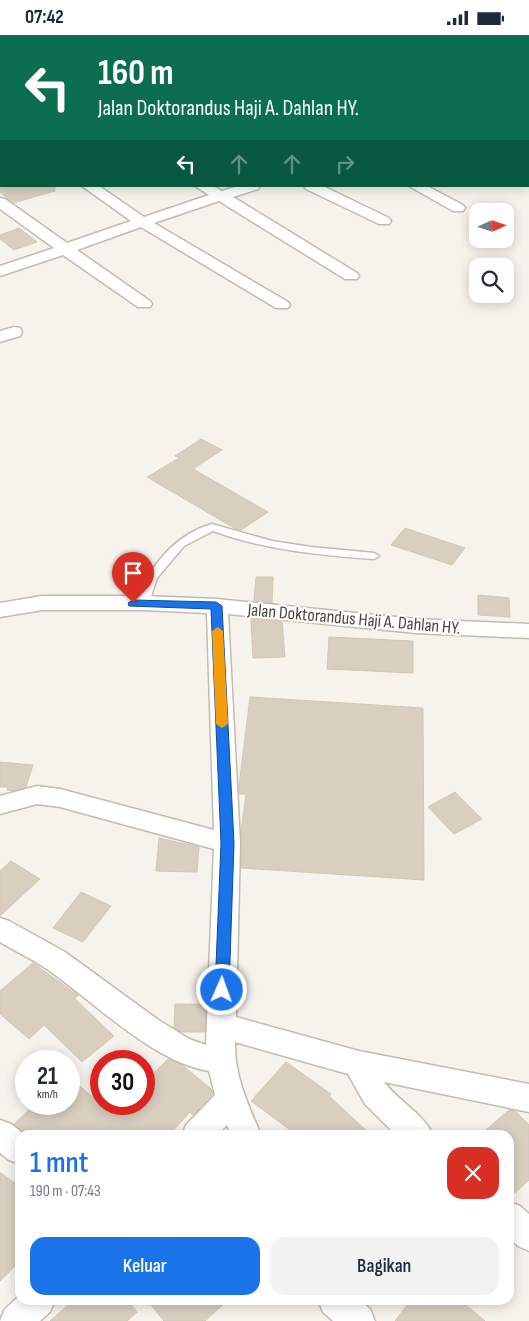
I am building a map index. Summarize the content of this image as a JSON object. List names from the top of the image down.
{
  "streets": {
    "street": ["Jalan Doktorandus Haji A. Dahlan HY."]
  },
  "north": "right",
  "page": {
    "status": "07:42",
    "turn": ["160 m", "Jalan Doktorandus Haji A. Dahlan HY."],
    "speed": "21 km/h",
    "limit": "30",
    "heading": ["1 mnt", "190 m · 07:43"],
    "buttons": ["Keluar", "Bagikan"]
  }
}
